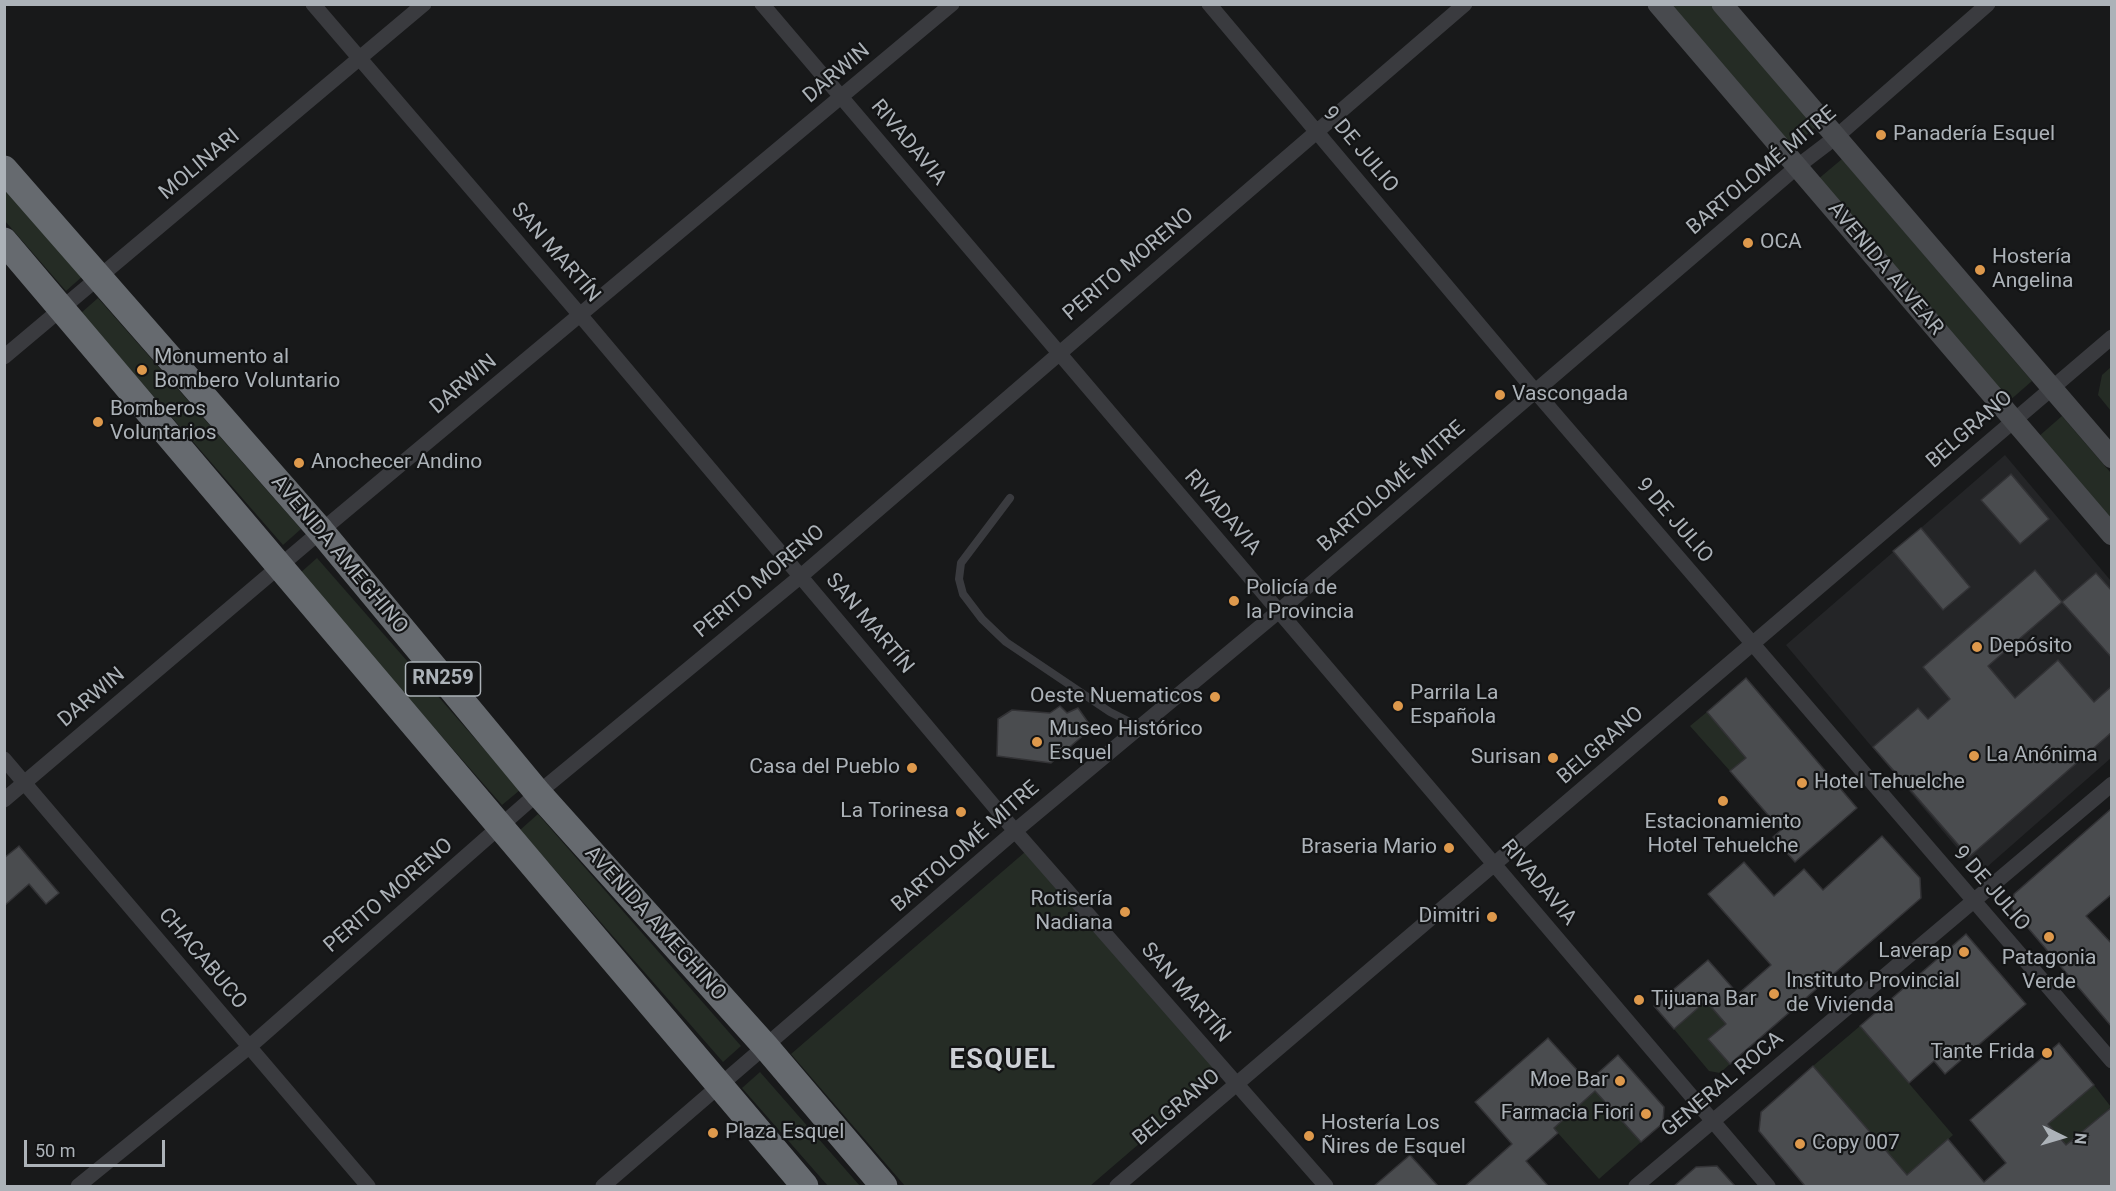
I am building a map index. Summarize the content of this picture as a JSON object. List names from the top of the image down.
{
  "streets": {
    "highway": ["AVENIDA AMEGHINO", "RN259"],
    "main road": ["AVENIDA ALVEAR"],
    "street": [
      "DARWIN",
      "RIVADAVIA",
      "9 DE JULIO",
      "MOLINARI",
      "BARTOLOMÉ MITRE",
      "SAN MARTÍN",
      "PERITO MORENO",
      "BELGRANO",
      "CHACABUCO",
      "GENERAL ROCA"
    ]
  },
  "crossings": [
    ["DARWIN", "RIVADAVIA"],
    ["DARWIN", "SAN MARTÍN"],
    ["DARWIN", "AVENIDA AMEGHINO"],
    ["DARWIN", "RN259"],
    ["DARWIN", "CHACABUCO"],
    ["RIVADAVIA", "BARTOLOMÉ MITRE"],
    ["RIVADAVIA", "PERITO MORENO"],
    ["RIVADAVIA", "BELGRANO"],
    ["RIVADAVIA", "GENERAL ROCA"],
    ["9 DE JULIO", "BARTOLOMÉ MITRE"],
    ["9 DE JULIO", "PERITO MORENO"],
    ["9 DE JULIO", "BELGRANO"],
    ["9 DE JULIO", "GENERAL ROCA"],
    ["MOLINARI", "SAN MARTÍN"],
    ["MOLINARI", "AVENIDA AMEGHINO"],
    ["MOLINARI", "RN259"],
    ["BARTOLOMÉ MITRE", "SAN MARTÍN"],
    ["BARTOLOMÉ MITRE", "AVENIDA ALVEAR"],
    ["BARTOLOMÉ MITRE", "AVENIDA AMEGHINO"],
    ["BARTOLOMÉ MITRE", "RN259"],
    ["SAN MARTÍN", "PERITO MORENO"],
    ["SAN MARTÍN", "BELGRANO"],
    ["PERITO MORENO", "AVENIDA AMEGHINO"],
    ["PERITO MORENO", "RN259"],
    ["PERITO MORENO", "CHACABUCO"],
    ["AVENIDA ALVEAR", "BELGRANO"]
  ],
  "districts": ["ESQUEL"],
  "places": [
    "Panadería Esquel",
    "OCA",
    "Hostería Angelina",
    "Monumento al Bombero Voluntario",
    "Vascongada",
    "Bomberos Voluntarios",
    "Anochecer Andino",
    "Policía de la Provincia",
    "Depósito",
    "Oeste Nuematicos",
    "Parrila La Española",
    "Museo Histórico Esquel",
    "La Anónima",
    "Surisan",
    "Casa del Pueblo",
    "Hotel Tehuelche",
    "Estacionamiento Hotel Tehuelche",
    "La Torinesa",
    "Braseria Mario",
    "Rotisería Nadiana",
    "Dimitri",
    "Patagonia Verde",
    "Laverap",
    "Instituto Provincial de Vivienda",
    "Tijuana Bar",
    "Tante Frida",
    "Moe Bar",
    "Farmacia Fiori",
    "Plaza Esquel",
    "Hostería Los Ñires de Esquel",
    "Copy 007"
  ],
  "scale_bar": "50 m",
  "north": "right"
}
